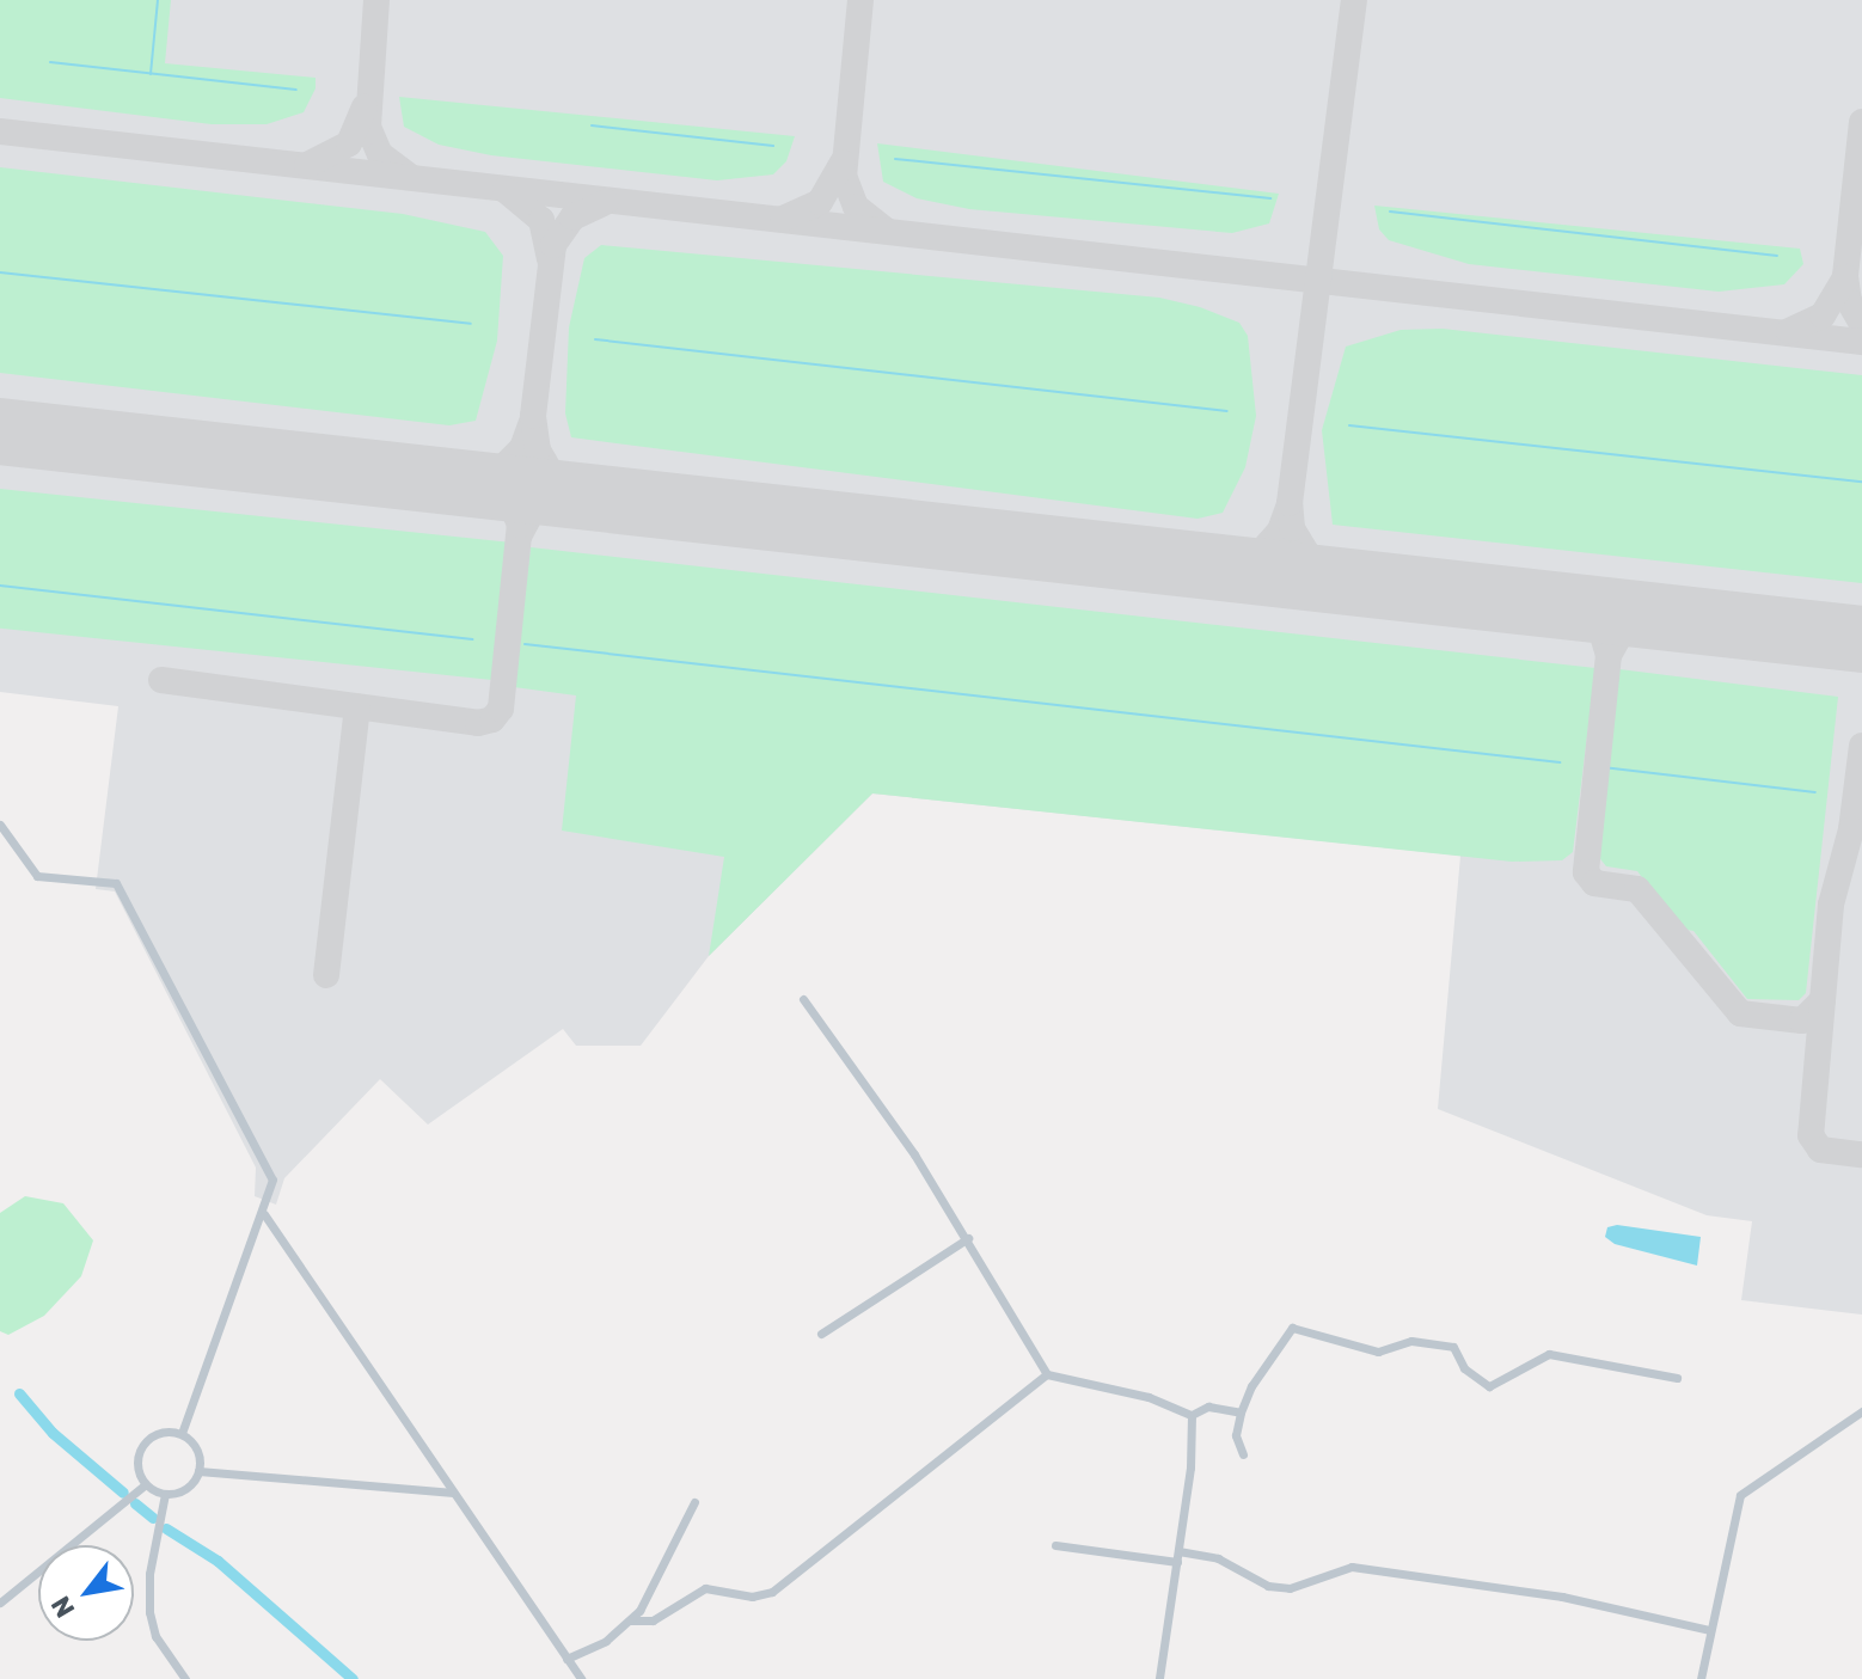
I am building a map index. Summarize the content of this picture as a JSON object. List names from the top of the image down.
{
  "north": "bottom left"
}
